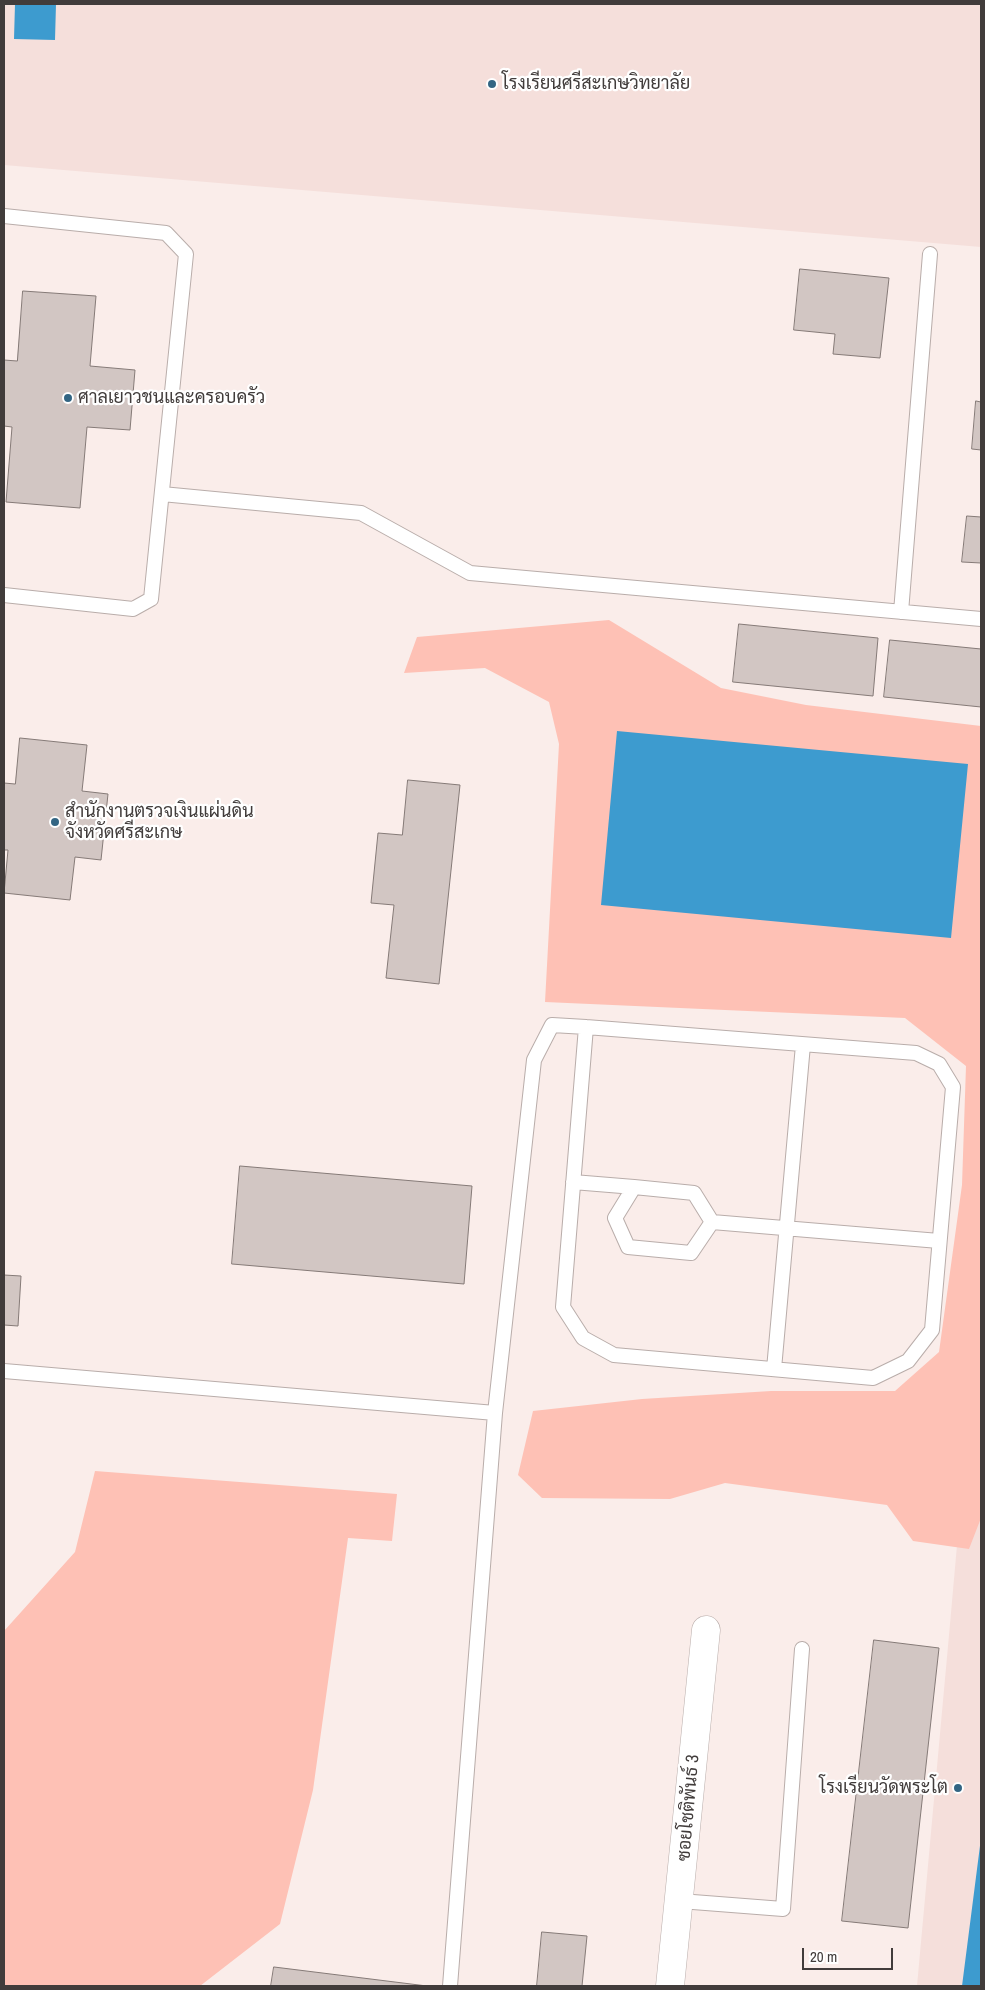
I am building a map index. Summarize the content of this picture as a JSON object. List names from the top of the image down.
{
  "streets": {
    "street": ["ซอยโชติพันธ์ 3"]
  },
  "places": [
    "โรงเรียนศรีสะเกษวิทยาลัย",
    "ศาลเยาวชนและครอบครัว",
    "สำนักงานตรวจเงินแผ่นดิน จังหวัดศรีสะเกษ",
    "โรงเรียนวัดพระโต"
  ],
  "scale_bar": "20 m"
}
